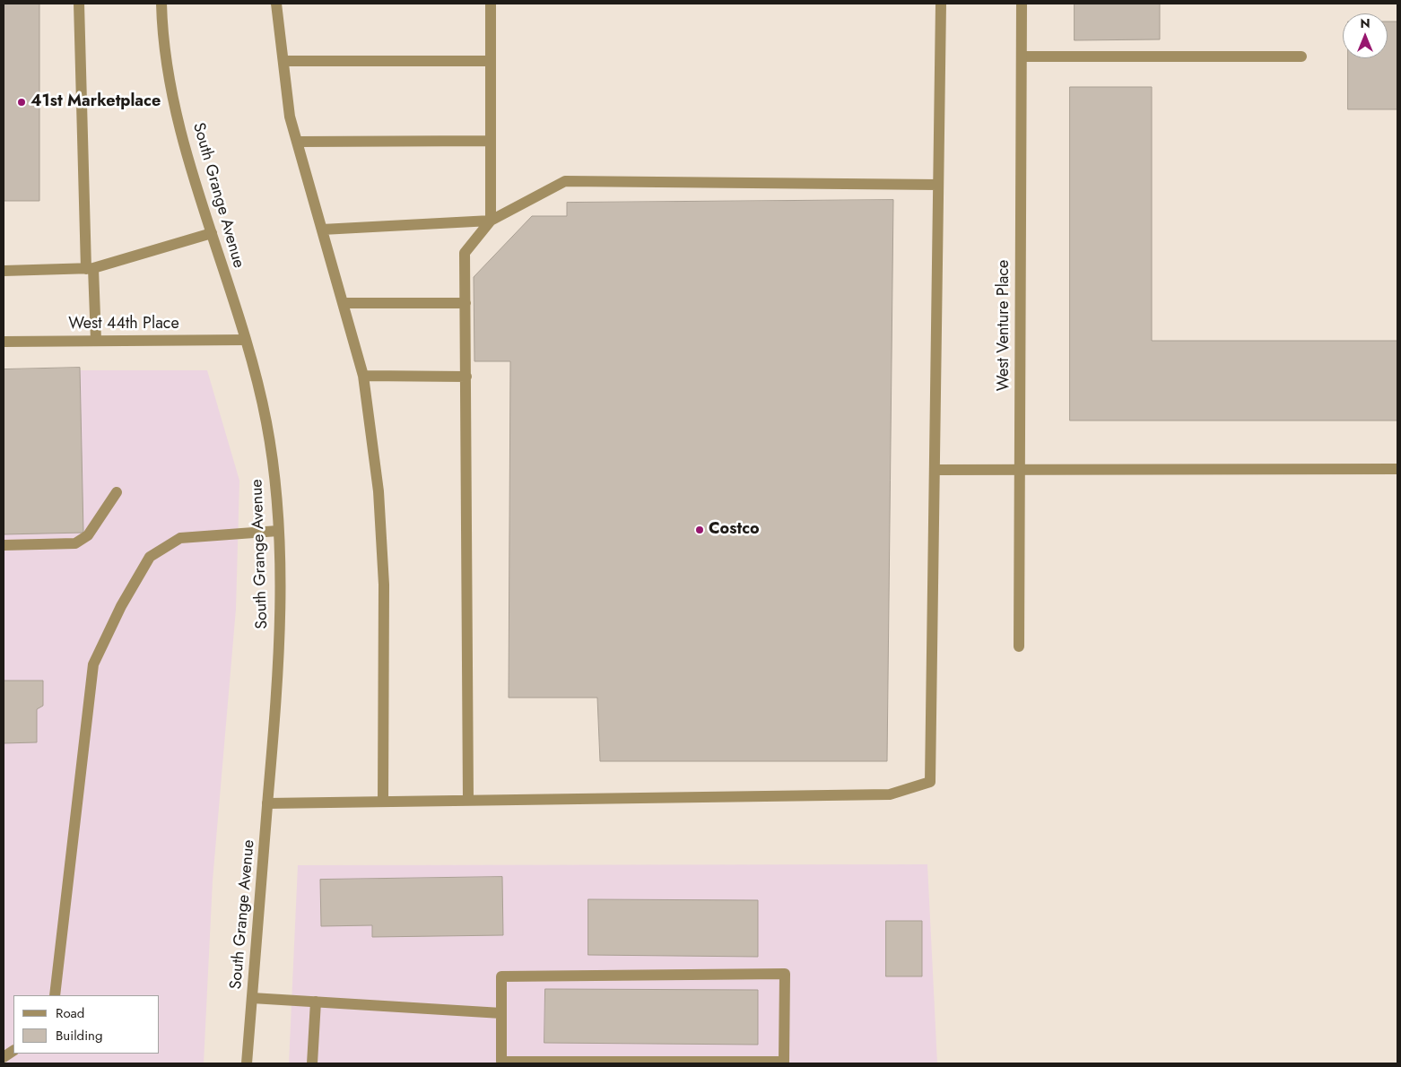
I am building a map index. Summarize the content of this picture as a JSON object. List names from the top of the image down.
{
  "streets": {
    "street": ["South Grange Avenue", "West 44th Place", "West Venture Place"]
  },
  "crossings": [
    ["South Grange Avenue", "West 44th Place"]
  ],
  "places": ["41st Marketplace", "Costco"],
  "legend": ["Road", "Building"],
  "north": "top"
}
